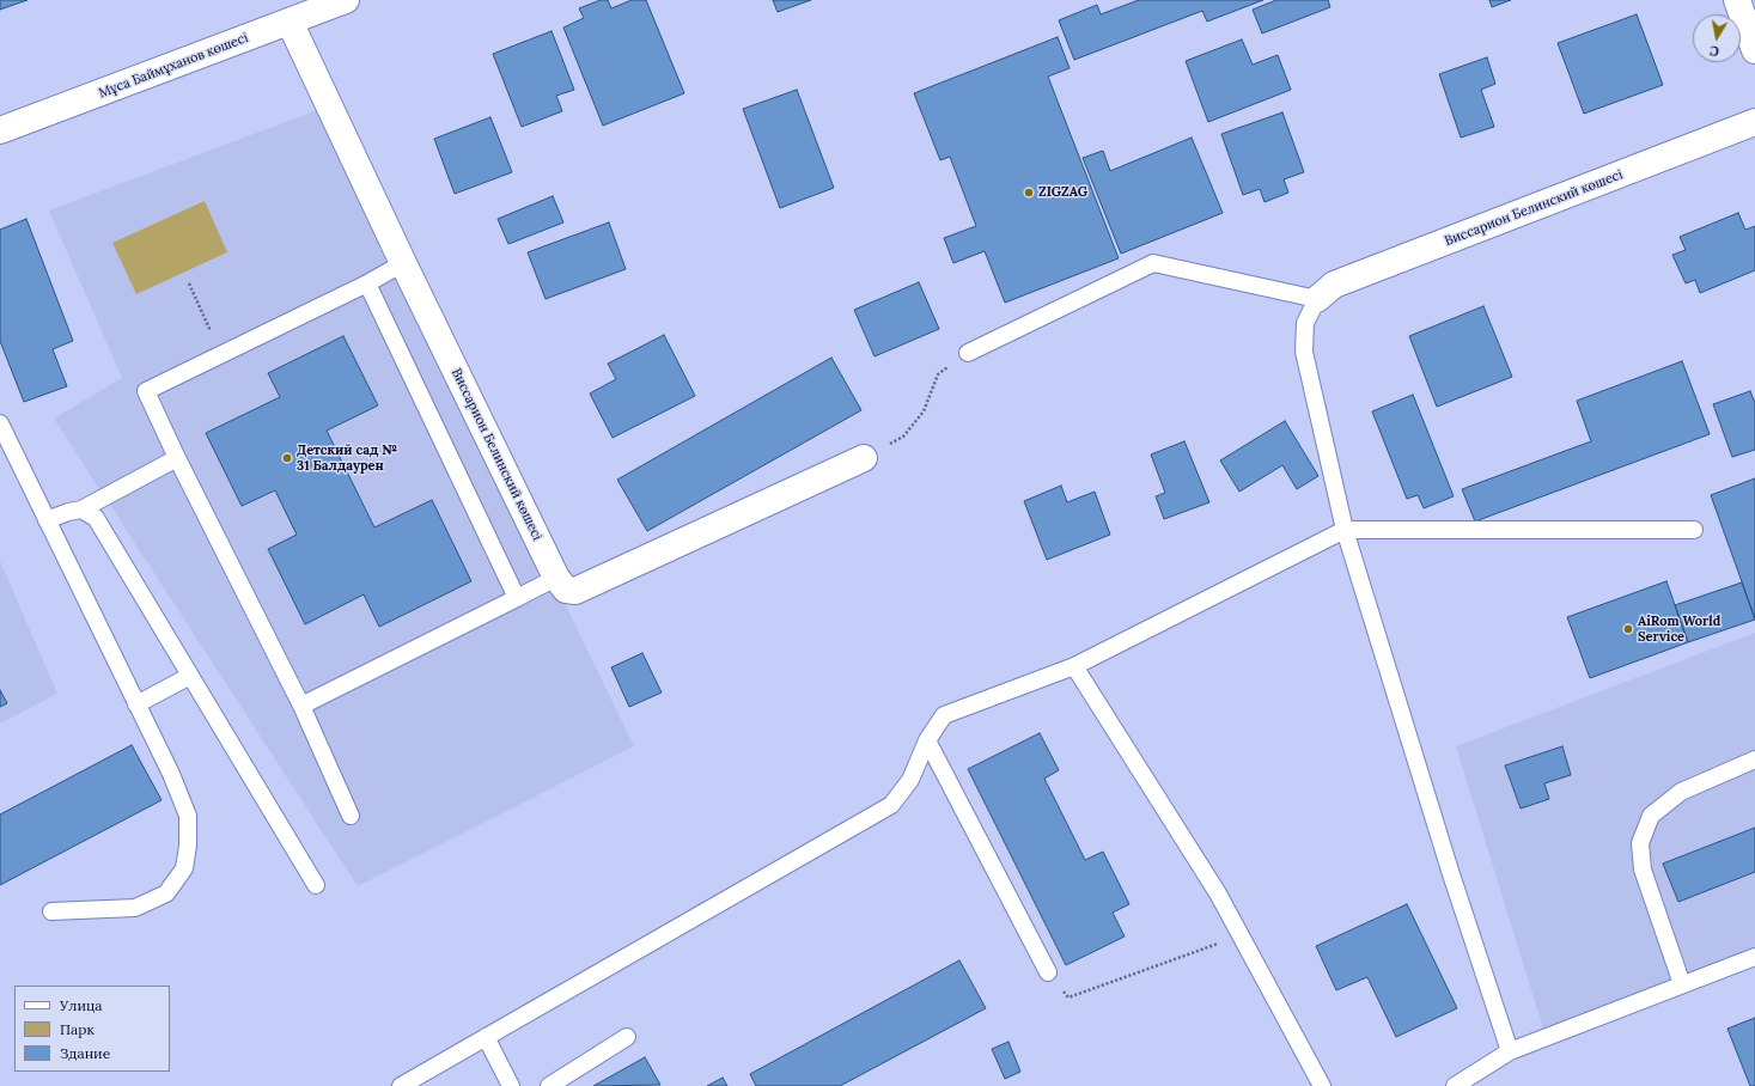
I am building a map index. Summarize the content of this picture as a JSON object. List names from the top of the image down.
{
  "streets": {
    "street": ["Мұса Баймұханов көшесі", "Виссарион Белинский көшесі"]
  },
  "crossings": [
    ["Мұса Баймұханов көшесі", "Виссарион Белинский көшесі"]
  ],
  "places": ["ZIGZAG", "Детский сад № 31 Балдаурен", "AiRom World Service"],
  "legend": ["Улица", "Парк", "Здание"],
  "north": "bottom"
}
